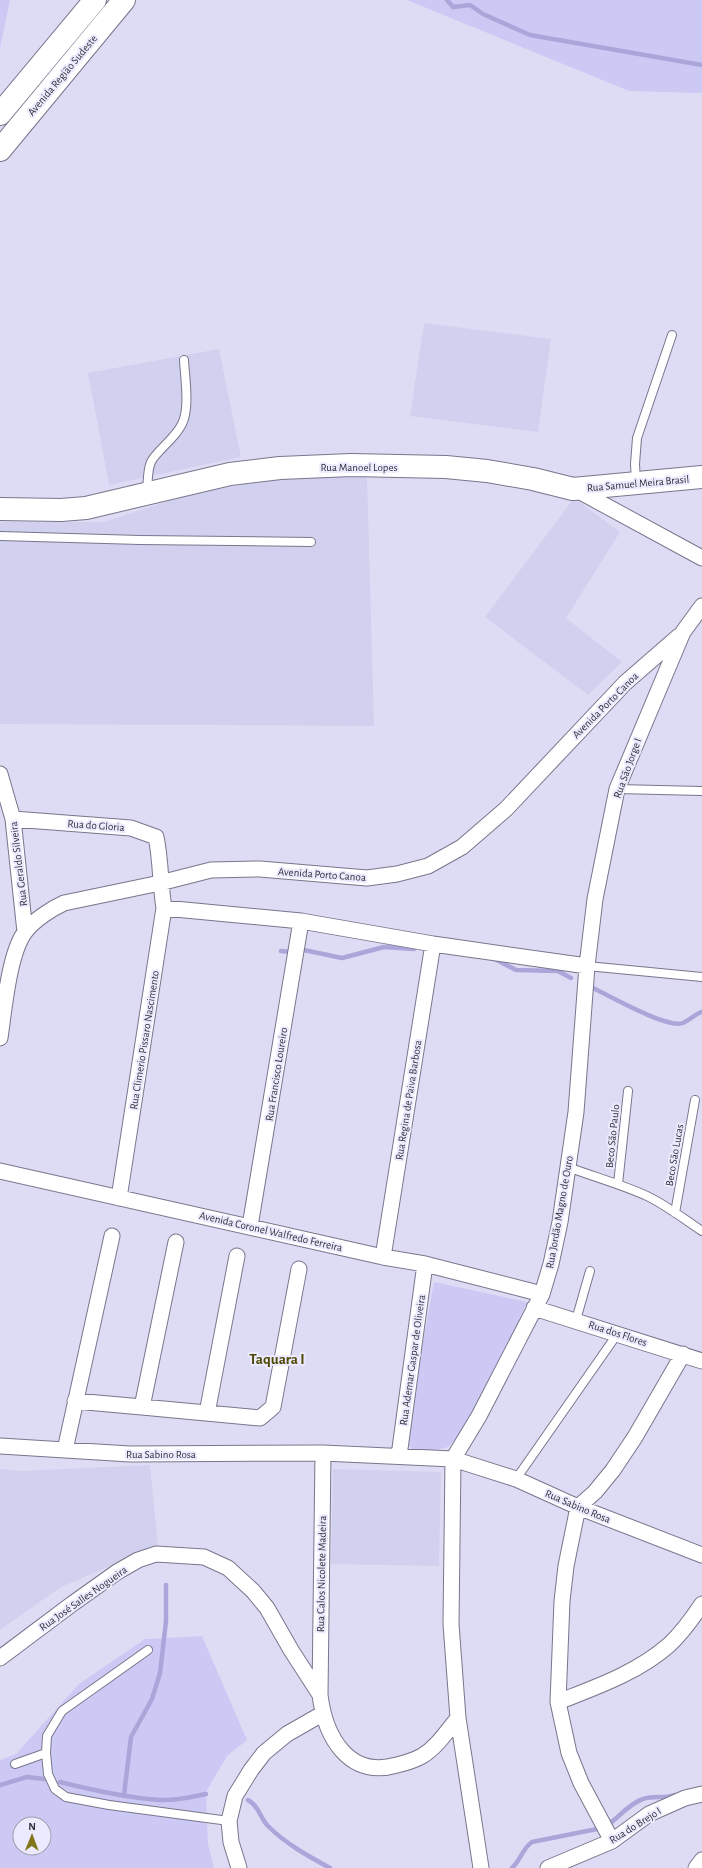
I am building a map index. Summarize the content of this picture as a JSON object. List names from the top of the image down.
{
  "streets": {
    "street": [
      "Avenida Região Sudeste",
      "Rua Manoel Lopes",
      "Rua Samuel Meira Brasil",
      "Avenida Porto Canoa",
      "Rua São Jorge I",
      "Rua do Gloria",
      "Rua Geraldo Silveira",
      "Rua Climerio Pissaro Nascimento",
      "Rua Francisco Loureiro",
      "Rua Regina de Paiva Barbosa",
      "Rua Jordão Magno de Ouro",
      "Avenida Coronel Walfredo Ferreira",
      "Rua dos Flores",
      "Rua Ademar Gaspar de Oliveira",
      "Rua Sabino Rosa",
      "Rua Calos Nicolete Madeira",
      "Rua José Salles Nogueira",
      "Rua do Brejo I"
    ],
    "lane": ["Beco São Paulo", "Beco São Lucas"]
  },
  "crossings": [
    ["Rua Manoel Lopes", "Rua Samuel Meira Brasil"],
    ["Avenida Porto Canoa", "Rua São Jorge I"],
    ["Avenida Porto Canoa", "Rua do Gloria"],
    ["Avenida Porto Canoa", "Rua Geraldo Silveira"],
    ["Avenida Porto Canoa", "Rua Climerio Pissaro Nascimento"],
    ["Rua São Jorge I", "Rua Jordão Magno de Ouro"],
    ["Rua do Gloria", "Rua Geraldo Silveira"],
    ["Rua do Gloria", "Rua Climerio Pissaro Nascimento"],
    ["Rua Climerio Pissaro Nascimento", "Avenida Coronel Walfredo Ferreira"],
    ["Rua Francisco Loureiro", "Avenida Coronel Walfredo Ferreira"],
    ["Rua Regina de Paiva Barbosa", "Avenida Coronel Walfredo Ferreira"],
    ["Rua Jordão Magno de Ouro", "Avenida Coronel Walfredo Ferreira"],
    ["Rua Jordão Magno de Ouro", "Rua dos Flores"],
    ["Rua Jordão Magno de Ouro", "Rua Sabino Rosa"],
    ["Avenida Coronel Walfredo Ferreira", "Rua Ademar Gaspar de Oliveira"],
    ["Rua Ademar Gaspar de Oliveira", "Rua Sabino Rosa"],
    ["Rua Sabino Rosa", "Rua Calos Nicolete Madeira"],
    ["Rua Calos Nicolete Madeira", "Rua José Salles Nogueira"]
  ],
  "districts": ["Taquara I"],
  "north": "top"
}
